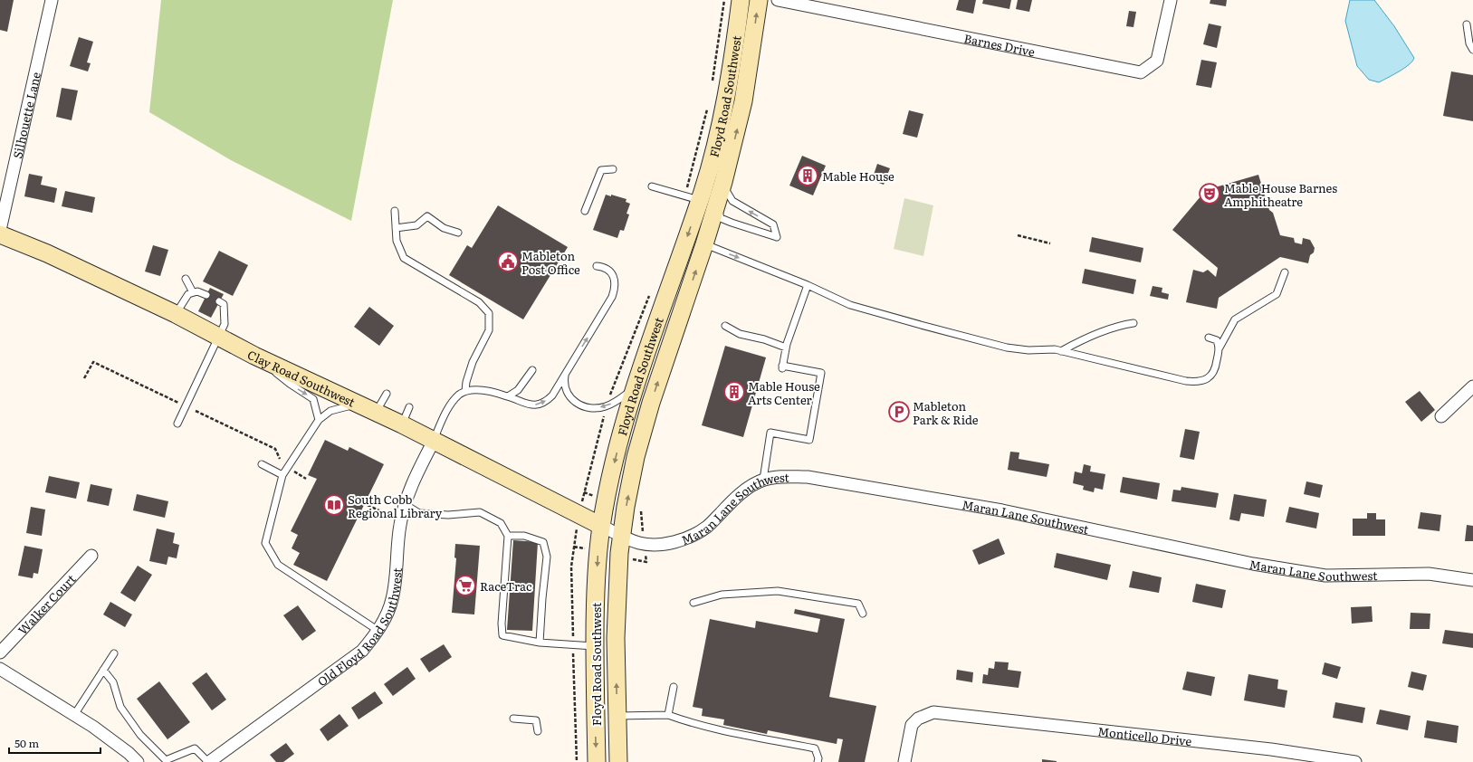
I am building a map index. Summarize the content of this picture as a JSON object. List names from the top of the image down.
{
  "streets": {
    "main road": ["Floyd Road Southwest", "Clay Road Southwest"],
    "street": [
      "Barnes Drive",
      "Silhouette Lane",
      "Maran Lane Southwest",
      "Walker Court",
      "Old Floyd Road Southwest",
      "Monticello Drive"
    ]
  },
  "crossings": [
    ["Floyd Road Southwest", "Clay Road Southwest"],
    ["Floyd Road Southwest", "Maran Lane Southwest"],
    ["Clay Road Southwest", "Maran Lane Southwest"],
    ["Clay Road Southwest", "Old Floyd Road Southwest"]
  ],
  "places": {
    "building": ["Mable House", "Mable House Arts Center"],
    "theatre": ["Mable House Barnes Amphitheatre"],
    "public building": ["Mableton Post Office"],
    "parking": ["Mableton Park & Ride"],
    "library": ["South Cobb Regional Library"],
    "supermarket": ["RaceTrac"]
  },
  "scale_bar": "50 m"
}
